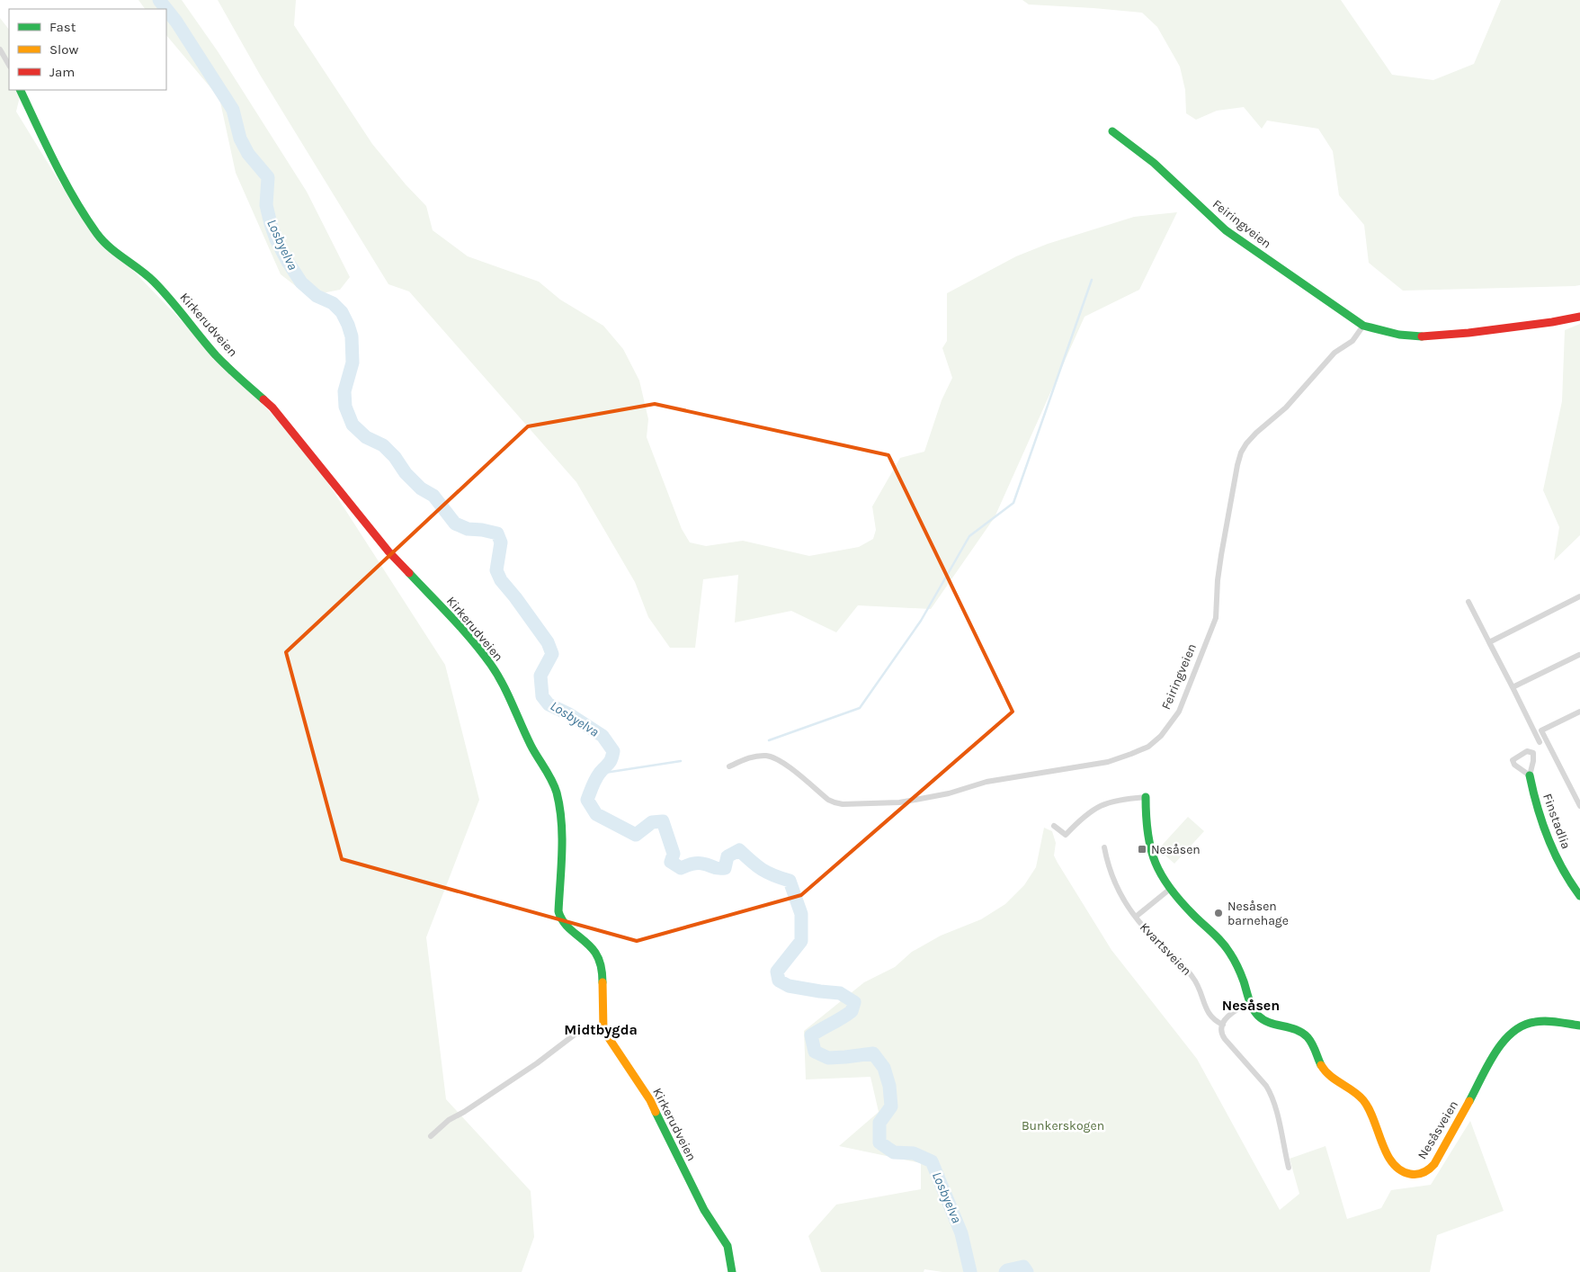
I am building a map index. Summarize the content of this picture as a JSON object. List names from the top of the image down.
{
  "streets": {
    "street": [
      "Feiringveien",
      "Kirkerudveien",
      "Finstadlia",
      "Kvartsveien",
      "Nesåsveien"
    ]
  },
  "crossings": [
    ["Kvartsveien", "Nesåsveien"]
  ],
  "districts": ["Nesåsen", "Midtbygda"],
  "water": ["Losbyelva"],
  "parks": ["Bunkerskogen"],
  "places": {
    "transit": ["Nesåsen"],
    "other": ["Nesåsen barnehage"]
  },
  "legend": ["Fast", "Slow", "Jam"]
}
